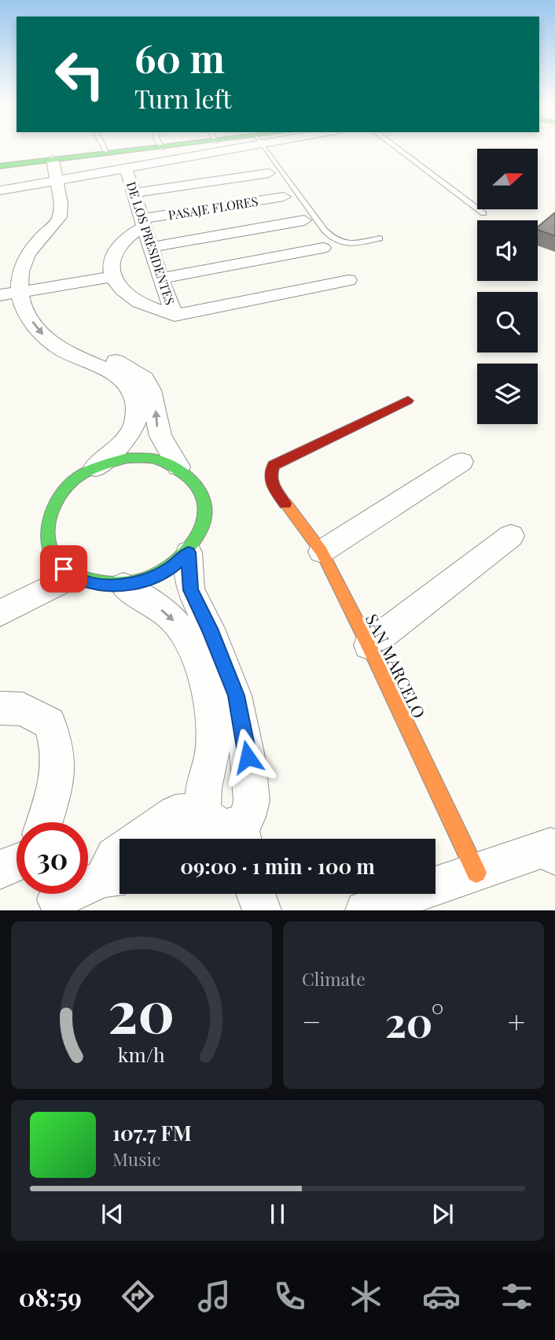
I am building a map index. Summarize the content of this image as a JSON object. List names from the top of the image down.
{
  "streets": {
    "street": ["PASAJE FLORES", "DE LOS PRESIDENTES", "SAN MARCELO"]
  },
  "crossings": [
    ["PASAJE FLORES", "DE LOS PRESIDENTES"]
  ],
  "north": "right",
  "page": {
    "turn": ["60 m", "Turn left"],
    "limit": "30",
    "trip": "09:00 · 1 min · 100 m",
    "tile": "Climate",
    "heat": ["−", "20°", "+"],
    "song": ["107.7 FM", "Music"],
    "tabs": "08:59",
    "gauge": ["20", "km/h"]
  }
}
